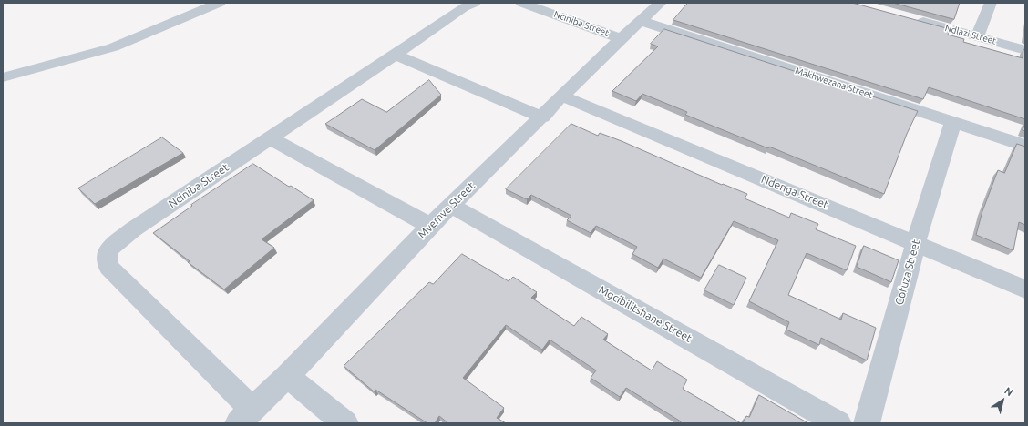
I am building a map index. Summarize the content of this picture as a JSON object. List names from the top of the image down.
{
  "streets": {
    "street": [
      "Nciniba Street",
      "Ndlazi Street",
      "Makhwezana Street",
      "Ndenga Street",
      "Mvemve Street",
      "Cofuza Street",
      "Mgcibilitshane Street"
    ]
  },
  "crossings": [
    ["Nciniba Street", "Mvemve Street"],
    ["Makhwezana Street", "Mvemve Street"],
    ["Makhwezana Street", "Cofuza Street"],
    ["Ndenga Street", "Mvemve Street"],
    ["Ndenga Street", "Cofuza Street"],
    ["Mvemve Street", "Mgcibilitshane Street"]
  ],
  "north": "top right"
}
